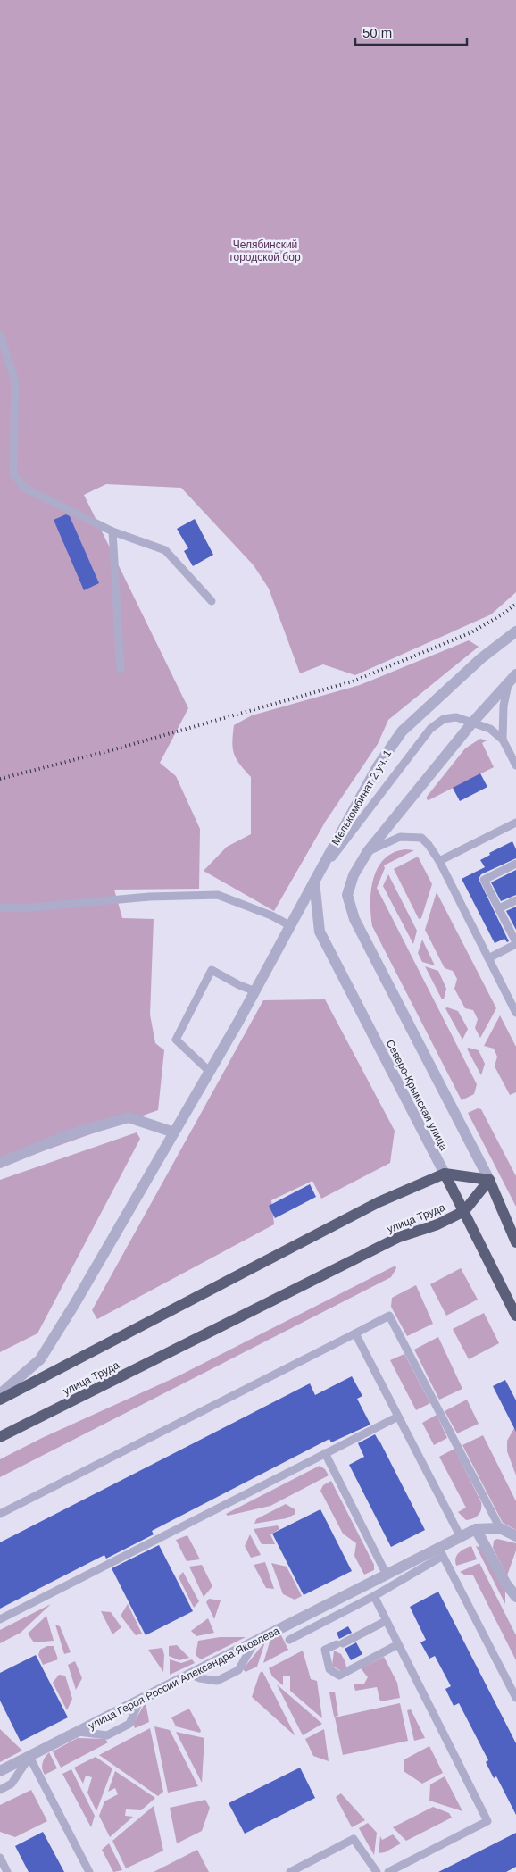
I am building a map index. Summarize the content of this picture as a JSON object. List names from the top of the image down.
{
  "streets": {
    "main road": ["Северо-Крымская улица", "улица Труда"],
    "street": ["Мелькомбинат 2 уч. 1", "улица Героя России Александра Яковлева"]
  },
  "crossings": [
    ["Мелькомбинат 2 уч. 1", "Северо-Крымская улица"],
    ["Северо-Крымская улица", "улица Труда"]
  ],
  "parks": ["Челябинский городской бор"],
  "scale_bar": "50 m"
}
